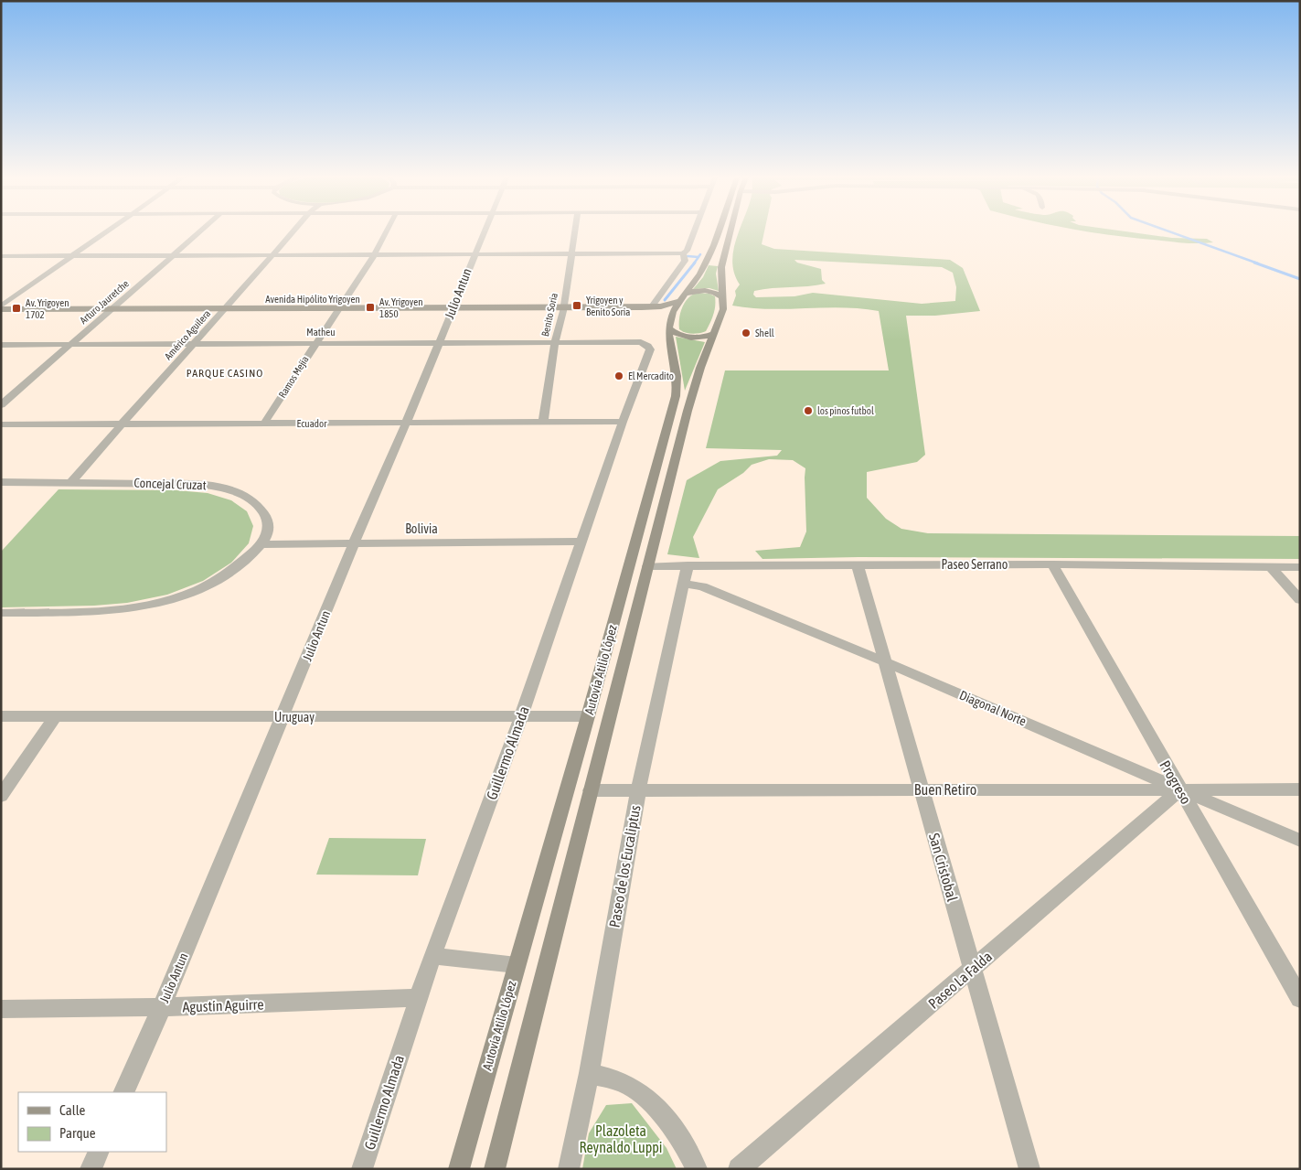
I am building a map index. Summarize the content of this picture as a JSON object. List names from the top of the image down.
{
  "streets": {
    "main road": ["Avenida Hipólito Yrigoyen", "Autovía Atilio López"],
    "street": [
      "Julio Antun",
      "Arturo Jauretche",
      "Benito Soria",
      "Matheu",
      "Américo Aguilera",
      "Ramos Mejia",
      "Ecuador",
      "Concejal Cruzat",
      "Bolivia",
      "Paseo Serrano",
      "Diagonal Norte",
      "Uruguay",
      "Guillermo Almada",
      "Progreso",
      "Buen Retiro",
      "Paseo de los Eucaliptus",
      "San Cristobal",
      "Paseo La Falda",
      "Agustín Aguirre"
    ]
  },
  "crossings": [
    ["Julio Antun", "Avenida Hipólito Yrigoyen"],
    ["Julio Antun", "Matheu"],
    ["Julio Antun", "Ecuador"],
    ["Julio Antun", "Bolivia"],
    ["Julio Antun", "Uruguay"],
    ["Julio Antun", "Agustín Aguirre"],
    ["Avenida Hipólito Yrigoyen", "Arturo Jauretche"],
    ["Avenida Hipólito Yrigoyen", "Benito Soria"],
    ["Avenida Hipólito Yrigoyen", "Américo Aguilera"],
    ["Avenida Hipólito Yrigoyen", "Ramos Mejia"],
    ["Avenida Hipólito Yrigoyen", "Autovía Atilio López"],
    ["Arturo Jauretche", "Matheu"],
    ["Benito Soria", "Matheu"],
    ["Benito Soria", "Ecuador"],
    ["Matheu", "Américo Aguilera"],
    ["Matheu", "Ramos Mejia"],
    ["Matheu", "Guillermo Almada"],
    ["Américo Aguilera", "Ecuador"],
    ["Américo Aguilera", "Concejal Cruzat"],
    ["Ramos Mejia", "Ecuador"],
    ["Ecuador", "Guillermo Almada"],
    ["Concejal Cruzat", "Bolivia"],
    ["Bolivia", "Guillermo Almada"],
    ["Paseo Serrano", "Autovía Atilio López"],
    ["Paseo Serrano", "Progreso"],
    ["Paseo Serrano", "Paseo de los Eucaliptus"],
    ["Paseo Serrano", "San Cristobal"],
    ["Autovía Atilio López", "Uruguay"],
    ["Autovía Atilio López", "Buen Retiro"],
    ["Diagonal Norte", "Progreso"],
    ["Diagonal Norte", "Buen Retiro"],
    ["Diagonal Norte", "Paseo de los Eucaliptus"],
    ["Diagonal Norte", "San Cristobal"],
    ["Diagonal Norte", "Paseo La Falda"],
    ["Uruguay", "Guillermo Almada"],
    ["Guillermo Almada", "Agustín Aguirre"],
    ["Progreso", "Buen Retiro"],
    ["Progreso", "Paseo La Falda"],
    ["Buen Retiro", "Paseo de los Eucaliptus"],
    ["Buen Retiro", "San Cristobal"],
    ["Buen Retiro", "Paseo La Falda"],
    ["San Cristobal", "Paseo La Falda"]
  ],
  "districts": ["PARQUE CASINO"],
  "parks": ["Plazoleta Reynaldo Luppi"],
  "places": {
    "transit": ["Yrigoyen y Benito Soria", "Av. Yrigoyen 1850", "Av. Yrigoyen 1702"],
    "other": ["Shell", "El Mercadito", "los pinos futbol"]
  },
  "legend": ["Calle", "Parque"]
}
